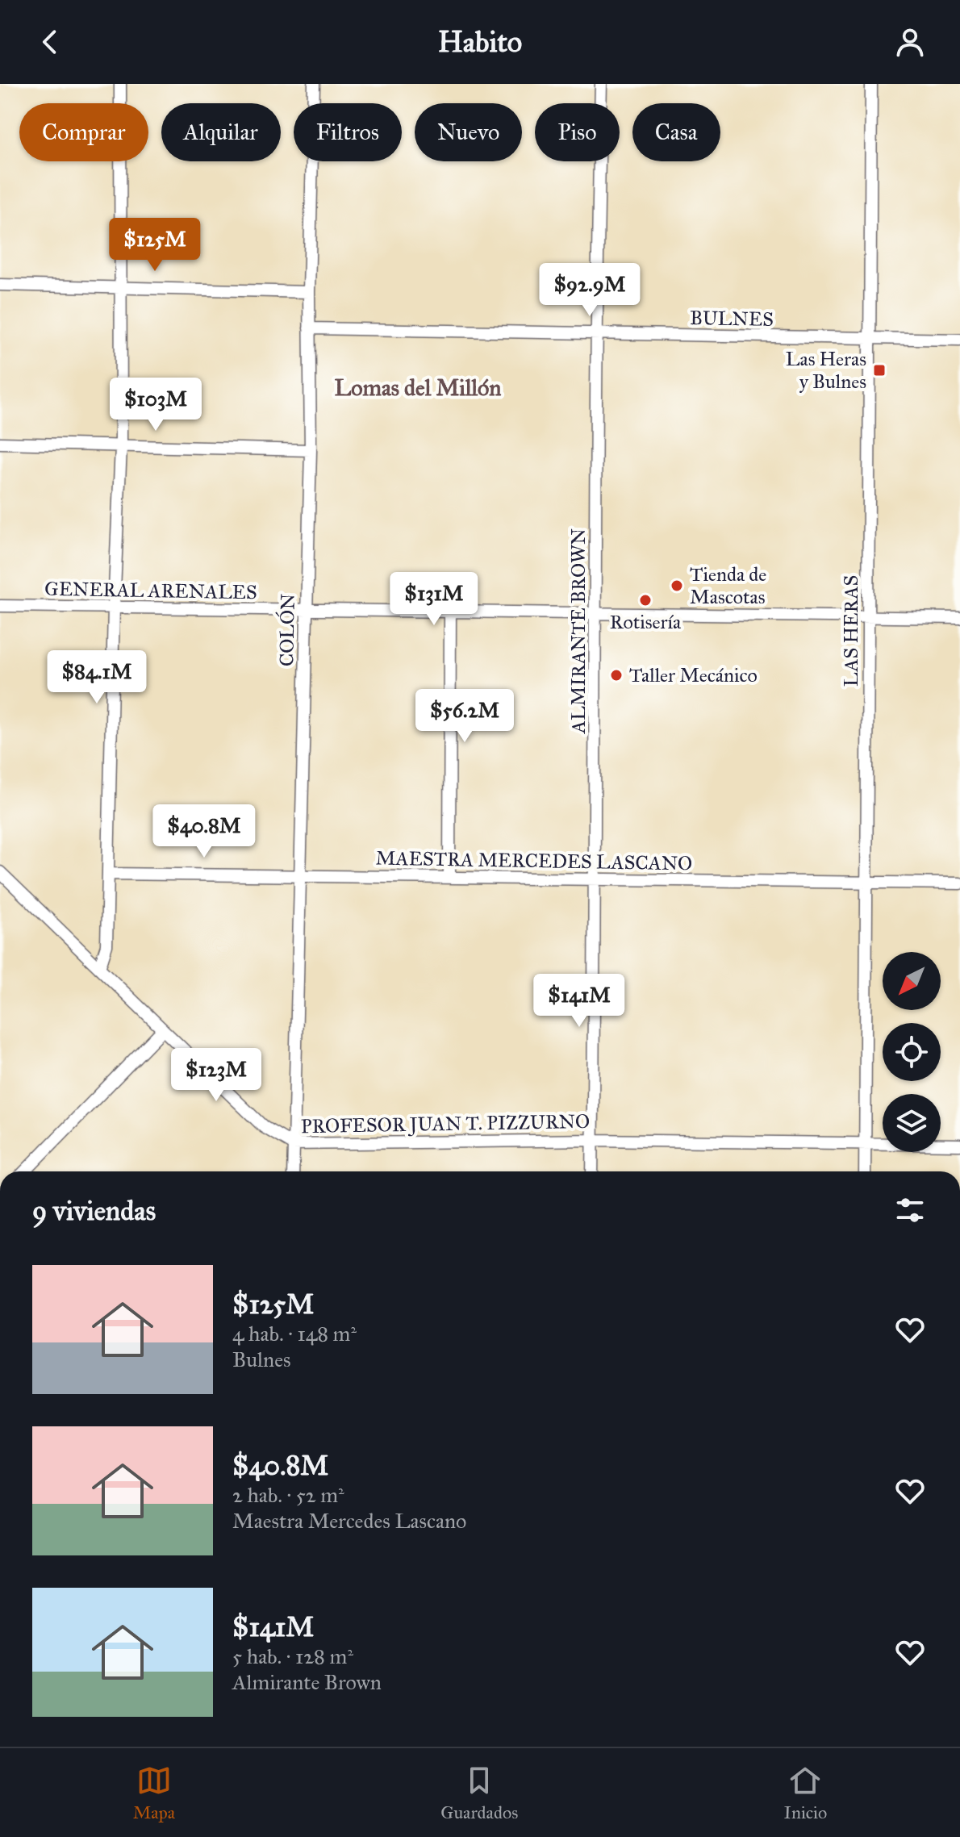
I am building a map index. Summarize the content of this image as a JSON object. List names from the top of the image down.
{
  "streets": {
    "street": [
      "BULNES",
      "GENERAL ARENALES",
      "COLÓN",
      "ALMIRANTE BROWN",
      "LAS HERAS",
      "MAESTRA MERCEDES LASCANO",
      "PROFESOR JUAN T. PIZZURNO"
    ]
  },
  "crossings": [
    ["BULNES", "COLÓN"],
    ["BULNES", "ALMIRANTE BROWN"],
    ["BULNES", "LAS HERAS"],
    ["GENERAL ARENALES", "COLÓN"],
    ["GENERAL ARENALES", "ALMIRANTE BROWN"],
    ["GENERAL ARENALES", "LAS HERAS"],
    ["COLÓN", "MAESTRA MERCEDES LASCANO"],
    ["COLÓN", "PROFESOR JUAN T. PIZZURNO"],
    ["ALMIRANTE BROWN", "MAESTRA MERCEDES LASCANO"],
    ["ALMIRANTE BROWN", "PROFESOR JUAN T. PIZZURNO"],
    ["LAS HERAS", "MAESTRA MERCEDES LASCANO"],
    ["LAS HERAS", "PROFESOR JUAN T. PIZZURNO"]
  ],
  "districts": ["Lomas del Millón"],
  "places": {
    "transit": ["Las Heras y Bulnes"],
    "other": ["Tienda de Mascotas", "Rotisería", "Taller Mecánico"]
  },
  "north": "bottom left",
  "page": {
    "header": "Habito",
    "chip": [
      "Comprar",
      "Alquilar",
      "Filtros",
      "Nuevo",
      "Piso",
      "Casa"
    ],
    "price": [
      "$125M",
      "$92.9M",
      "$103M",
      "$131M",
      "$84.1M",
      "$56.2M",
      "$40.8M",
      "$141M",
      "$123M"
    ],
    "heading": "9 viviendas",
    "list": [
      {
        "name": "$125M",
        "note": "4 hab. · 148 m² · Bulnes"
      },
      {
        "name": "$40.8M",
        "note": "2 hab. · 52 m² · Maestra Mercedes Lascano"
      },
      {
        "name": "$141M",
        "note": "5 hab. · 128 m² · Almirante Brown"
      }
    ],
    "tabs": ["Mapa", "Guardados", "Inicio"]
  }
}
